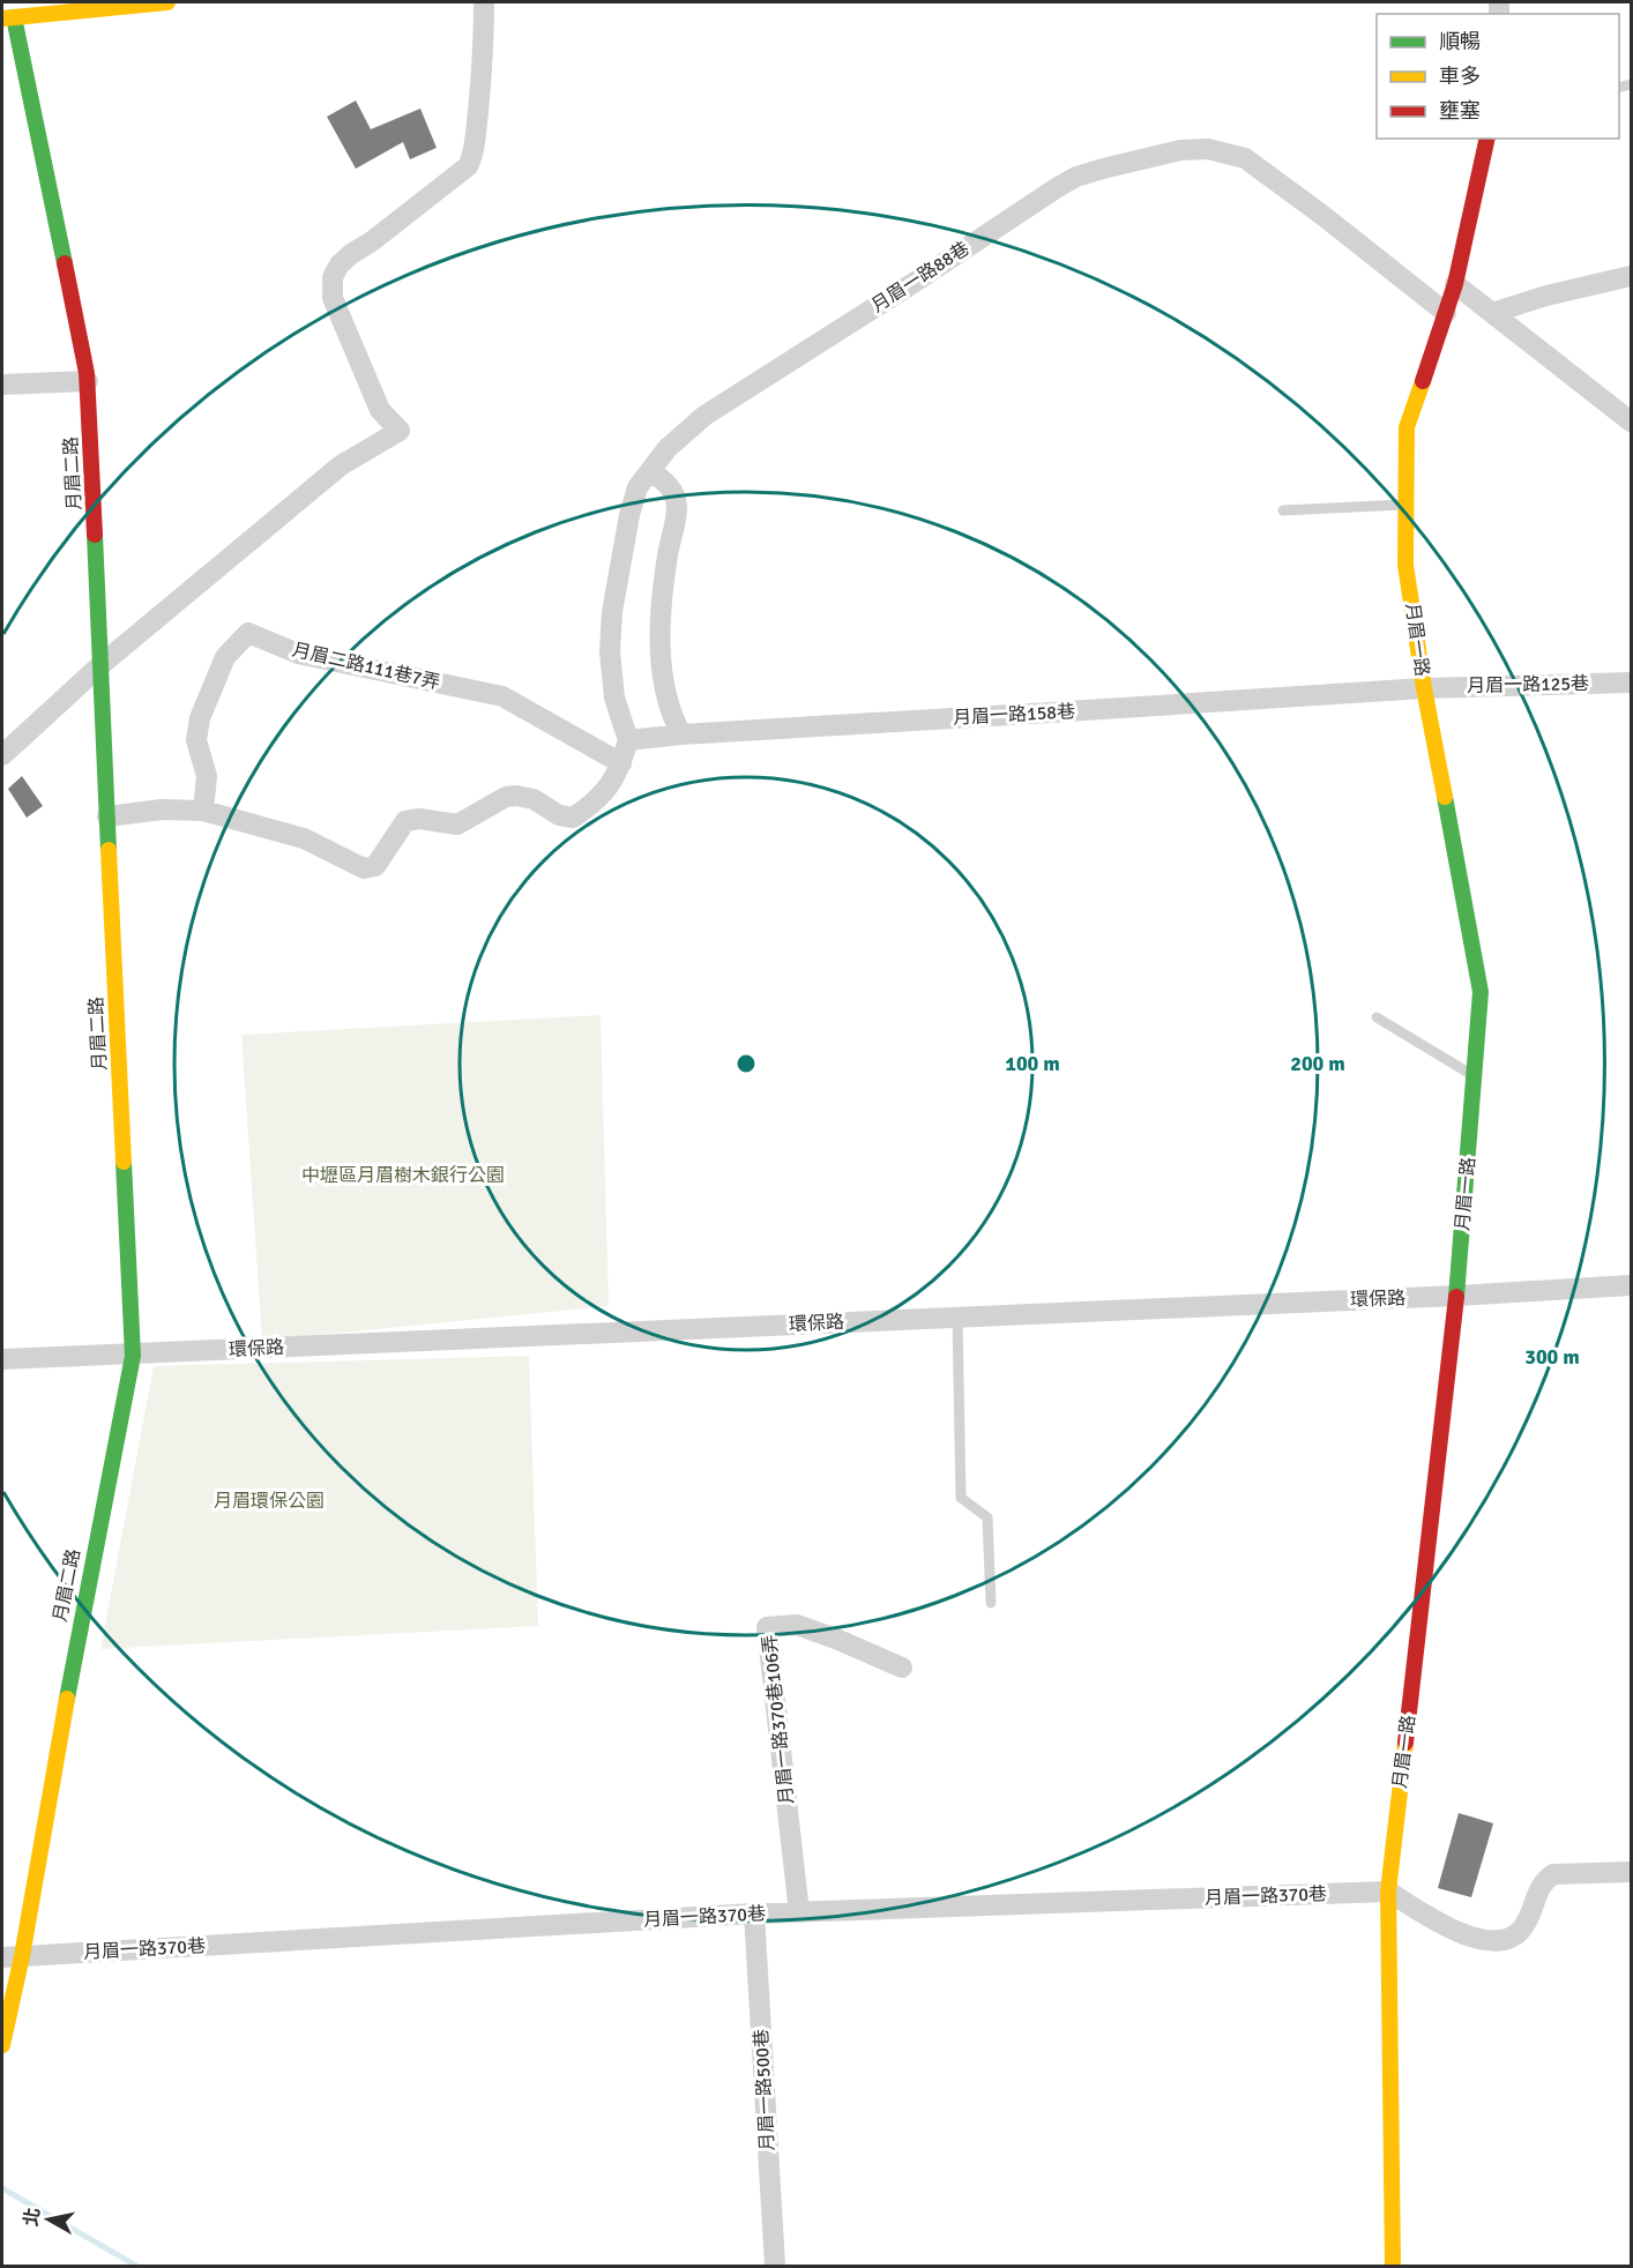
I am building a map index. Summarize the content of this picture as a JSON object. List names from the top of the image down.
{
  "streets": {
    "street": [
      "月眉一路88巷",
      "月眉二路",
      "月眉一路",
      "月眉二路111巷7弄",
      "月眉一路125巷",
      "月眉一路158巷",
      "環保路",
      "月眉一路370巷106弄",
      "月眉一路370巷",
      "月眉一路500巷"
    ]
  },
  "crossings": [
    ["月眉一路88巷", "月眉一路"],
    ["月眉一路88巷", "月眉一路158巷"],
    ["月眉二路", "環保路"],
    ["月眉二路", "月眉一路370巷"],
    ["月眉一路", "月眉一路125巷"],
    ["月眉一路", "月眉一路158巷"],
    ["月眉一路", "環保路"],
    ["月眉一路", "月眉一路370巷"],
    ["月眉一路125巷", "月眉一路158巷"],
    ["月眉一路370巷106弄", "月眉一路370巷"],
    ["月眉一路370巷", "月眉一路500巷"]
  ],
  "parks": ["中壢區月眉樹木銀行公園", "月眉環保公園"],
  "legend": ["順暢", "車多", "壅塞"],
  "north": "left",
  "rings": ["100 m", "200 m", "300 m"]
}
